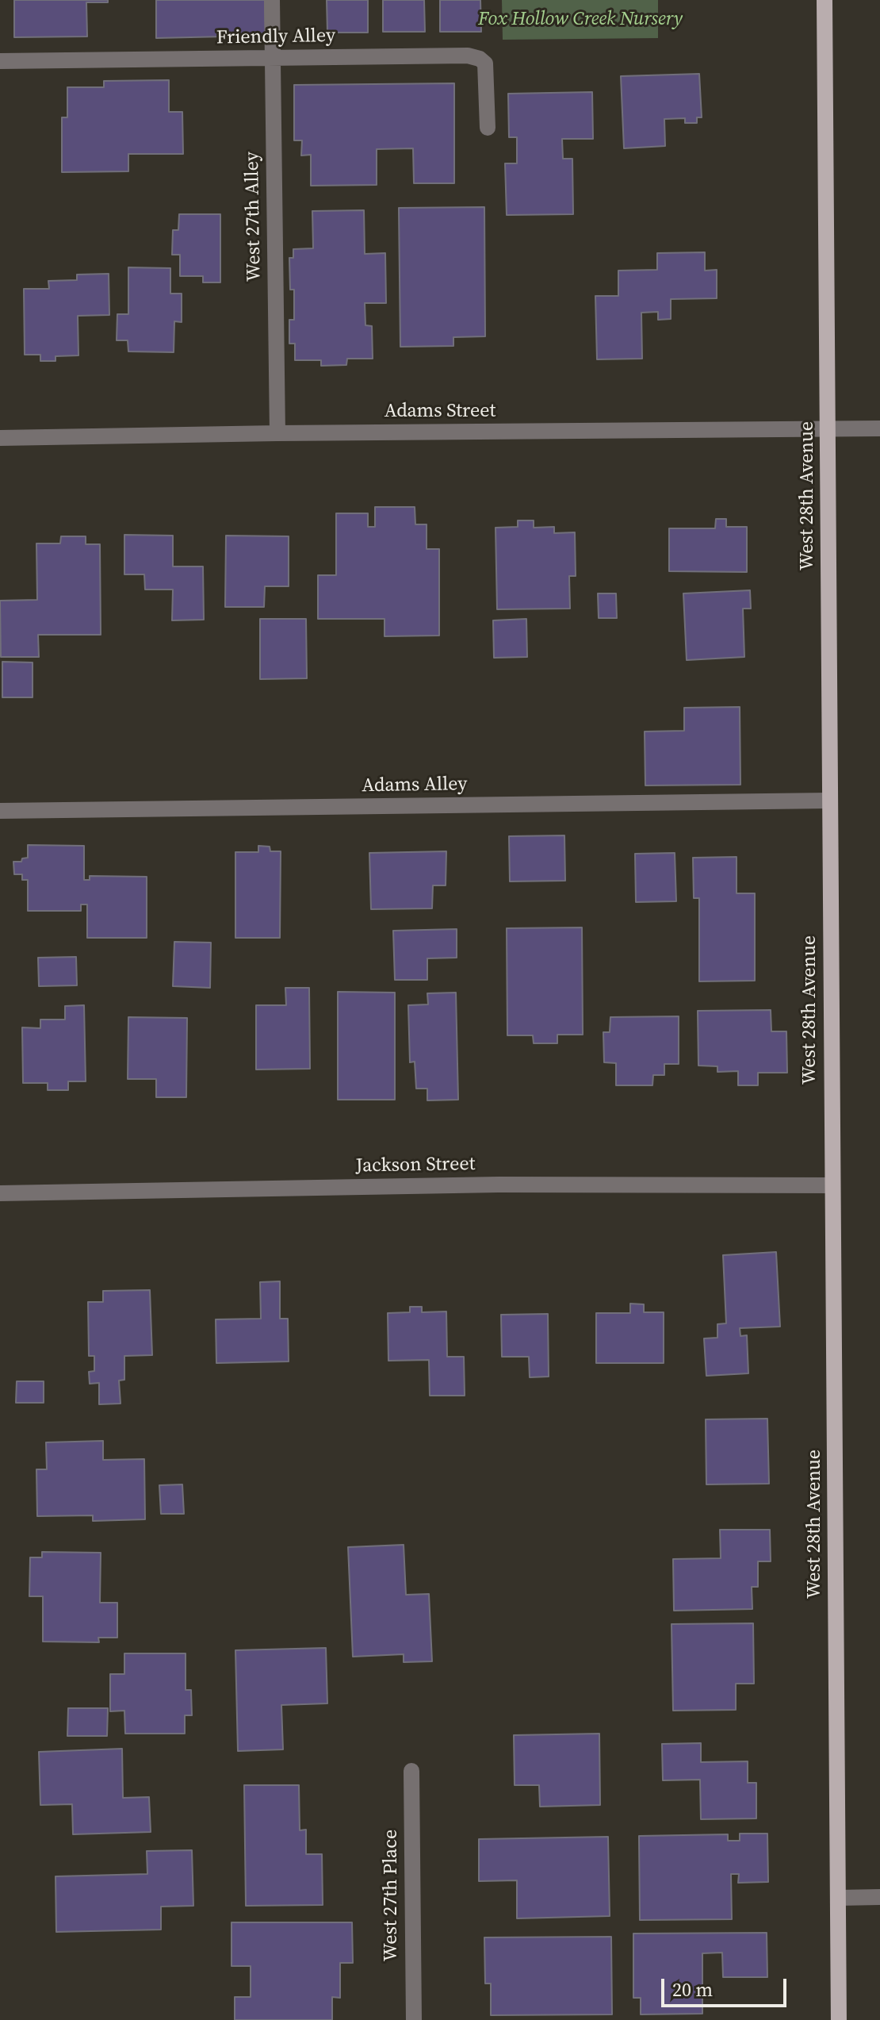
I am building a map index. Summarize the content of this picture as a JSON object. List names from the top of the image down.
{
  "streets": {
    "main road": ["West 28th Avenue"],
    "street": [
      "Friendly Alley",
      "West 27th Alley",
      "Adams Street",
      "Adams Alley",
      "Jackson Street",
      "West 27th Place"
    ]
  },
  "crossings": [
    ["Friendly Alley", "West 27th Alley"],
    ["West 27th Alley", "Adams Street"],
    ["Adams Street", "West 28th Avenue"],
    ["West 28th Avenue", "Adams Alley"],
    ["West 28th Avenue", "Jackson Street"]
  ],
  "parks": ["Fox Hollow Creek Nursery"],
  "scale_bar": "20 m"
}
